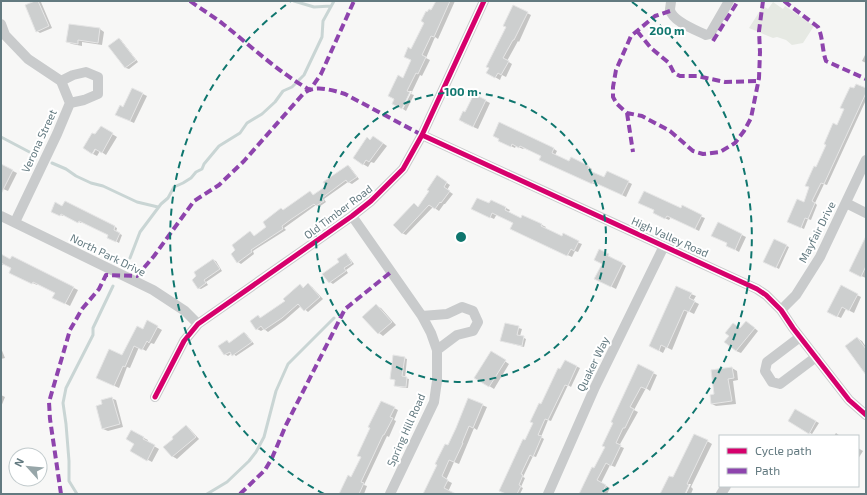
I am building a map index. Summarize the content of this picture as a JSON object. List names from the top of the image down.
{
  "streets": {
    "street": [
      "Verona Street",
      "Old Timber Road",
      "Mayfair Drive",
      "High Valley Road",
      "North Park Drive",
      "Quaker Way",
      "Spring Hill Road"
    ]
  },
  "crossings": [
    ["Verona Street", "North Park Drive"],
    ["Old Timber Road", "High Valley Road"],
    ["Old Timber Road", "North Park Drive"],
    ["Old Timber Road", "Spring Hill Road"],
    ["Mayfair Drive", "High Valley Road"],
    ["High Valley Road", "Quaker Way"]
  ],
  "legend": ["Cycle path", "Path"],
  "north": "top left",
  "rings": ["200 m", "100 m"]
}
